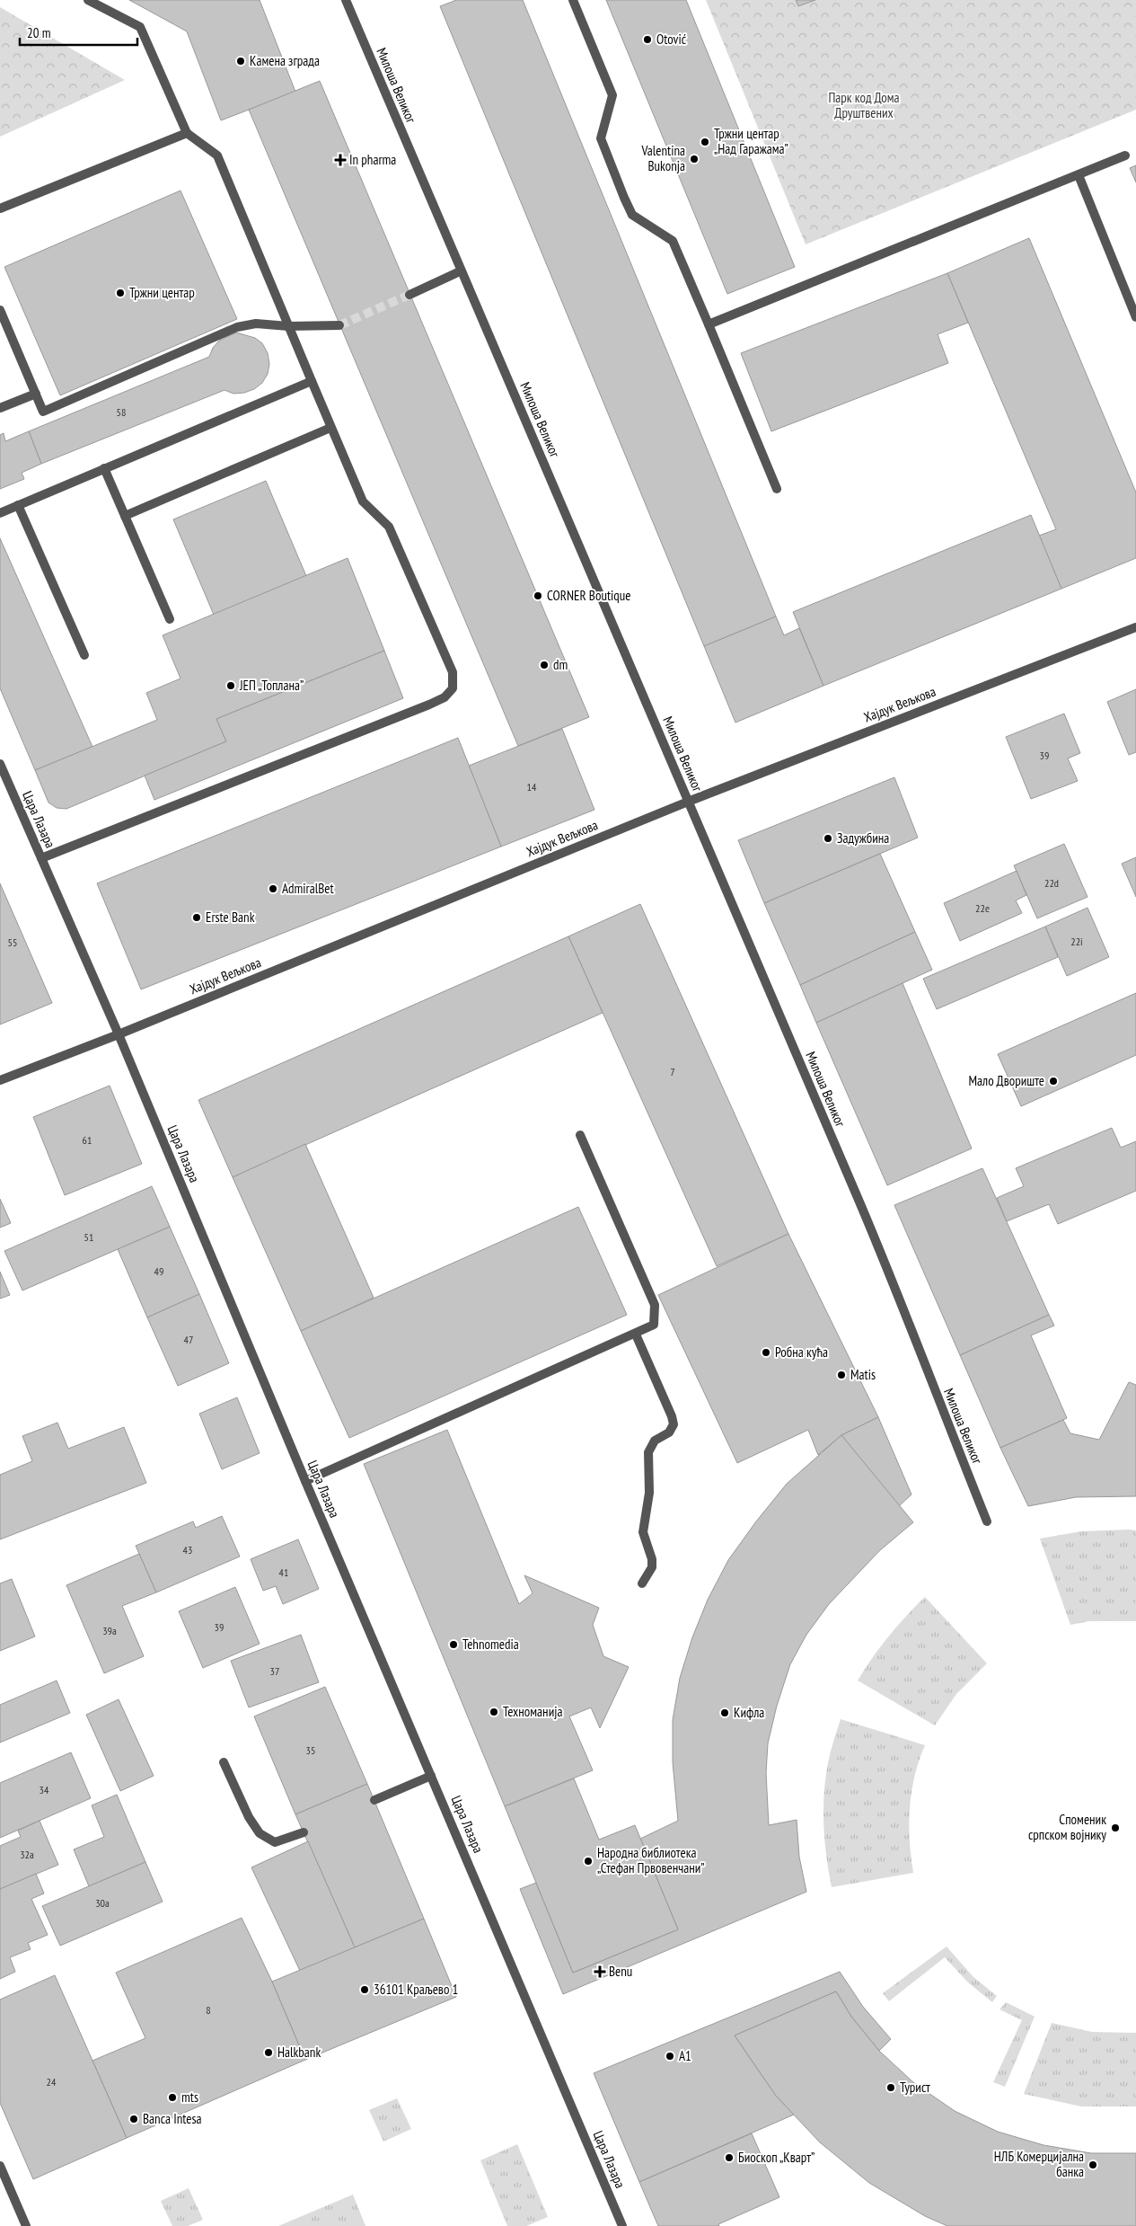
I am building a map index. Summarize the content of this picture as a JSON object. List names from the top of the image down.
{
  "streets": {
    "street": ["Милоша Великог", "Хајдук Вељкова", "Цара Лазара"]
  },
  "crossings": [
    ["Милоша Великог", "Хајдук Вељкова"],
    ["Хајдук Вељкова", "Цара Лазара"]
  ],
  "parks": ["Парк код Дома Друштвених"],
  "places": {
    "other": [
      "Otović",
      "Камена зграда",
      "Тржни центар „Над Гаражама”",
      "Valentina Bukonja",
      "Тржни центар",
      "CORNER Boutique",
      "dm",
      "ЈЕП „Топлана”",
      "Задужбина",
      "AdmiralBet",
      "Erste Bank",
      "Мало Двориште",
      "Робна кућа",
      "Matis",
      "Tehnomedia",
      "Техноманија",
      "Кифла",
      "Споменик српском војнику",
      "Народна библиотека „Стефан Првовенчани”",
      "36101 Краљево 1",
      "Halkbank",
      "A1",
      "Турист",
      "mts",
      "Banca Intesa",
      "Биоскоп „Кварт”",
      "НЛБ Комерцијална банка"
    ],
    "health": ["In pharma", "Benu"]
  },
  "house_numbers": [
    "58",
    "39",
    "14",
    "22d",
    "22e",
    "22i",
    "55",
    "7",
    "61",
    "51",
    "49",
    "47",
    "43",
    "41",
    "39",
    "39a",
    "37",
    "35",
    "34",
    "32a",
    "30a",
    "8",
    "24"
  ],
  "scale_bar": "20 m"
}
